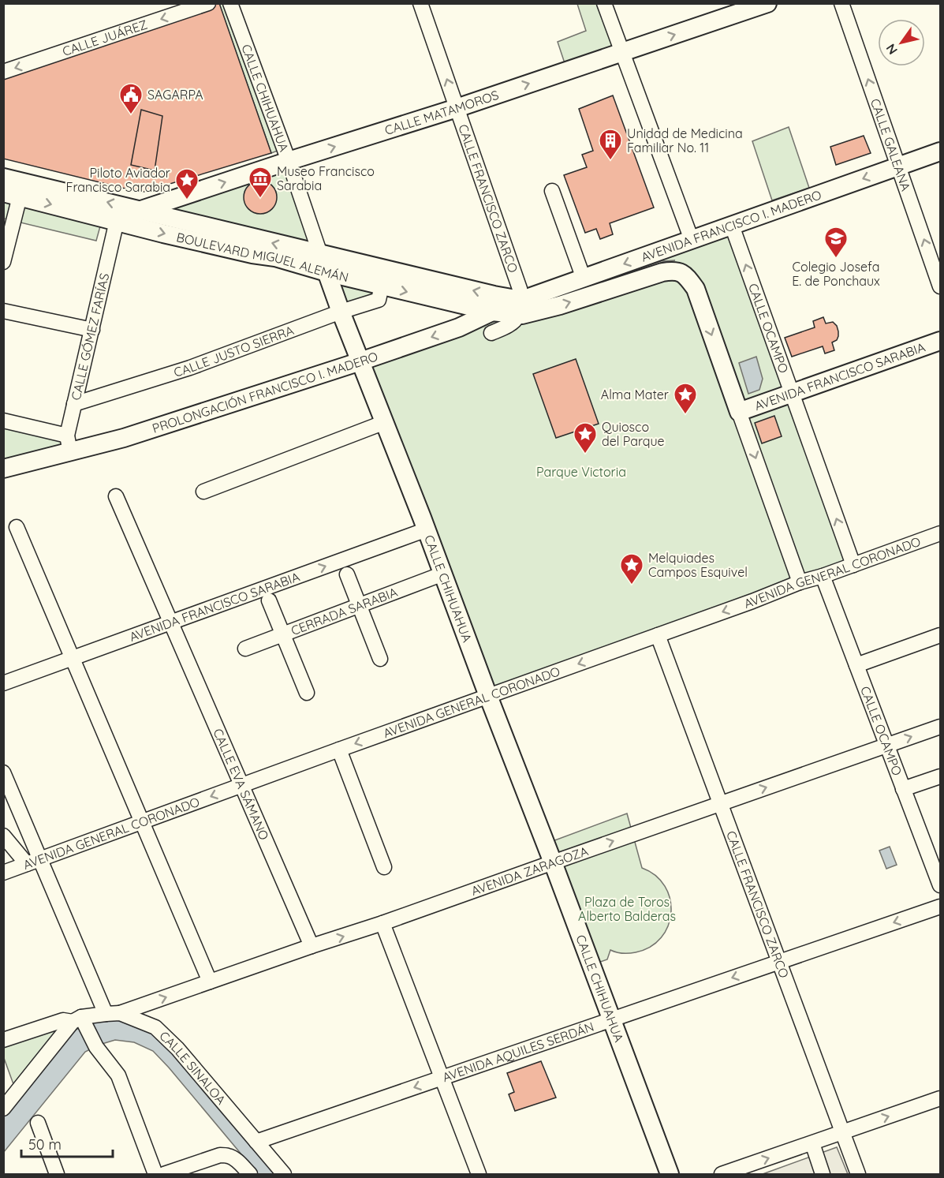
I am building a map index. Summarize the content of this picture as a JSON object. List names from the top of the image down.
{
  "streets": {
    "main road": [
      "CALLE CHIHUAHUA",
      "CALLE MATAMOROS",
      "AVENIDA FRANCISCO I. MADERO",
      "BOULEVARD MIGUEL ALEMÁN",
      "AVENIDA FRANCISCO SARABIA",
      "PROLONGACIÓN FRANCISCO I. MADERO"
    ],
    "street": [
      "CALLE JUÁREZ",
      "CALLE GALEANA",
      "CALLE FRANCISCO ZARCO",
      "CALLE OCAMPO",
      "CALLE GÓMEZ FARÍAS",
      "CALLE JUSTO SIERRA",
      "AVENIDA GENERAL CORONADO",
      "CERRADA SARABIA",
      "CALLE EVA SÁMANO",
      "AVENIDA ZARAGOZA",
      "AVENIDA AQUILES SERDÁN",
      "CALLE SINALOA"
    ]
  },
  "crossings": [
    ["CALLE CHIHUAHUA", "CALLE MATAMOROS"],
    ["CALLE CHIHUAHUA", "BOULEVARD MIGUEL ALEMÁN"],
    ["CALLE CHIHUAHUA", "CALLE JUSTO SIERRA"],
    ["CALLE CHIHUAHUA", "AVENIDA FRANCISCO SARABIA"],
    ["CALLE CHIHUAHUA", "PROLONGACIÓN FRANCISCO I. MADERO"],
    ["CALLE CHIHUAHUA", "AVENIDA GENERAL CORONADO"],
    ["CALLE CHIHUAHUA", "CERRADA SARABIA"],
    ["CALLE CHIHUAHUA", "AVENIDA ZARAGOZA"],
    ["CALLE CHIHUAHUA", "AVENIDA AQUILES SERDÁN"],
    ["CALLE MATAMOROS", "CALLE FRANCISCO ZARCO"],
    ["CALLE MATAMOROS", "BOULEVARD MIGUEL ALEMÁN"],
    ["CALLE MATAMOROS", "CALLE GÓMEZ FARÍAS"],
    ["CALLE GALEANA", "AVENIDA FRANCISCO I. MADERO"],
    ["CALLE FRANCISCO ZARCO", "AVENIDA FRANCISCO I. MADERO"],
    ["CALLE FRANCISCO ZARCO", "BOULEVARD MIGUEL ALEMÁN"],
    ["CALLE FRANCISCO ZARCO", "AVENIDA GENERAL CORONADO"],
    ["CALLE FRANCISCO ZARCO", "AVENIDA ZARAGOZA"],
    ["CALLE FRANCISCO ZARCO", "AVENIDA AQUILES SERDÁN"],
    ["AVENIDA FRANCISCO I. MADERO", "BOULEVARD MIGUEL ALEMÁN"],
    ["AVENIDA FRANCISCO I. MADERO", "CALLE OCAMPO"],
    ["BOULEVARD MIGUEL ALEMÁN", "CALLE GÓMEZ FARÍAS"],
    ["BOULEVARD MIGUEL ALEMÁN", "CALLE JUSTO SIERRA"],
    ["BOULEVARD MIGUEL ALEMÁN", "PROLONGACIÓN FRANCISCO I. MADERO"],
    ["CALLE OCAMPO", "AVENIDA FRANCISCO SARABIA"],
    ["CALLE OCAMPO", "AVENIDA GENERAL CORONADO"],
    ["CALLE OCAMPO", "AVENIDA ZARAGOZA"],
    ["CALLE GÓMEZ FARÍAS", "CALLE JUSTO SIERRA"],
    ["CALLE GÓMEZ FARÍAS", "PROLONGACIÓN FRANCISCO I. MADERO"],
    ["AVENIDA FRANCISCO SARABIA", "CALLE EVA SÁMANO"],
    ["AVENIDA GENERAL CORONADO", "CALLE EVA SÁMANO"],
    ["CALLE EVA SÁMANO", "AVENIDA ZARAGOZA"],
    ["AVENIDA ZARAGOZA", "CALLE SINALOA"],
    ["AVENIDA AQUILES SERDÁN", "CALLE SINALOA"]
  ],
  "one_way": [
    "CALLE JUÁREZ",
    "CALLE MATAMOROS",
    "CALLE GALEANA",
    "AVENIDA FRANCISCO I. MADERO",
    "AVENIDA FRANCISCO SARABIA",
    "AVENIDA GENERAL CORONADO",
    "AVENIDA ZARAGOZA",
    "AVENIDA AQUILES SERDÁN"
  ],
  "parks": ["Parque Victoria", "Plaza de Toros Alberto Balderas"],
  "places": {
    "public building": ["SAGARPA"],
    "building": ["Unidad de Medicina Familiar No. 11"],
    "museum": ["Museo Francisco Sarabia"],
    "place": [
      "Piloto Aviador Francisco Sarabia",
      "Alma Mater",
      "Quiosco del Parque",
      "Melquiades Campos Esquivel"
    ],
    "school or university": ["Colegio Josefa E. de Ponchaux"]
  },
  "scale_bar": "50 m",
  "north": "bottom left"
}
